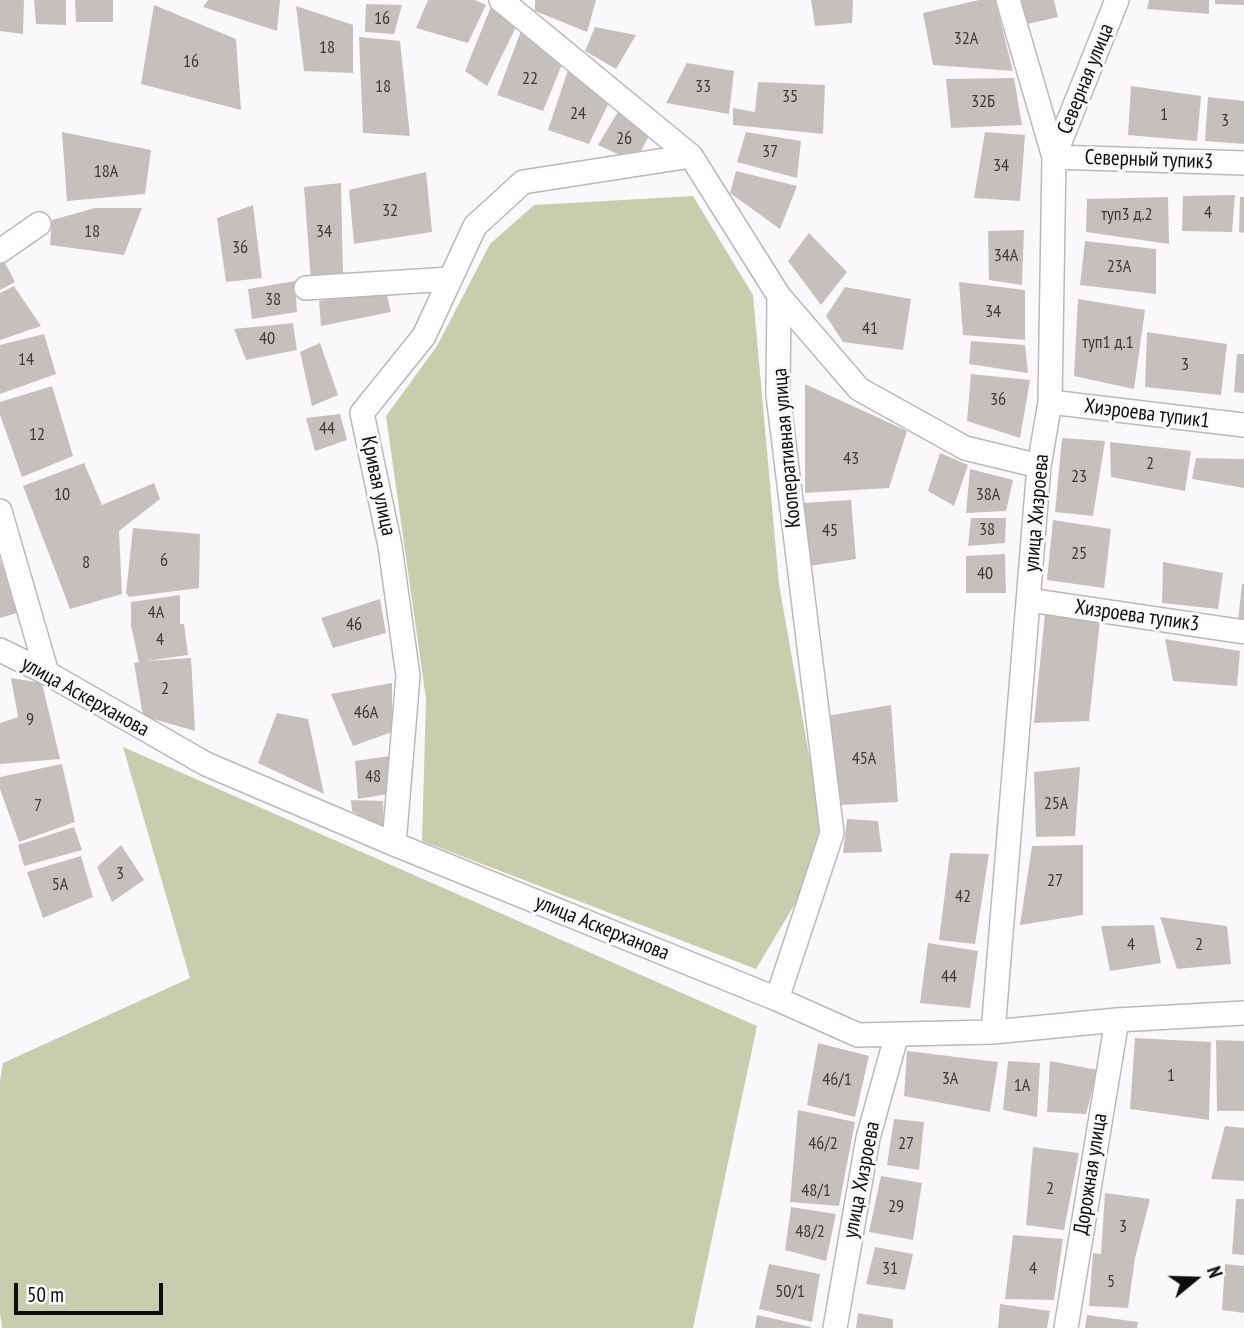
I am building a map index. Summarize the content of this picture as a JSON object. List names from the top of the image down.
{
  "streets": {
    "street": [
      "Северная улица",
      "Северный тупик3",
      "Хиэроева тупик1",
      "Кооперативная улица",
      "Кривая улица",
      "улица Хизроева",
      "Хизроева тупик3",
      "улица Аскерханова",
      "Дорожная улица"
    ]
  },
  "crossings": [
    ["Северная улица", "Северный тупик3"],
    ["Северная улица", "улица Хизроева"],
    ["Северный тупик3", "улица Хизроева"],
    ["Хиэроева тупик1", "улица Хизроева"],
    ["Кооперативная улица", "улица Аскерханова"],
    ["Кривая улица", "улица Аскерханова"],
    ["улица Хизроева", "Хизроева тупик3"],
    ["улица Хизроева", "улица Аскерханова"],
    ["улица Аскерханова", "Дорожная улица"]
  ],
  "house_numbers": [
    "16",
    "32А",
    "18",
    "16",
    "22",
    "18",
    "33",
    "35",
    "32Б",
    "24",
    "1",
    "3",
    "26",
    "37",
    "34",
    "18А",
    "32",
    "4",
    "туп3 д.2",
    "18",
    "34",
    "36",
    "34А",
    "23А",
    "38",
    "34",
    "41",
    "40",
    "туп1 д.1",
    "14",
    "3",
    "36",
    "44",
    "12",
    "43",
    "2",
    "23",
    "10",
    "38А",
    "38",
    "45",
    "25",
    "6",
    "8",
    "40",
    "4А",
    "46",
    "4",
    "2",
    "46А",
    "9",
    "45А",
    "48",
    "25А",
    "7",
    "3",
    "27",
    "5А",
    "42",
    "4",
    "2",
    "44",
    "1",
    "3А",
    "46/1",
    "1А",
    "46/2",
    "27",
    "2",
    "48/1",
    "29",
    "3",
    "48/2",
    "31",
    "4",
    "5",
    "50/1"
  ],
  "scale_bar": "50 m",
  "north": "right"
}
